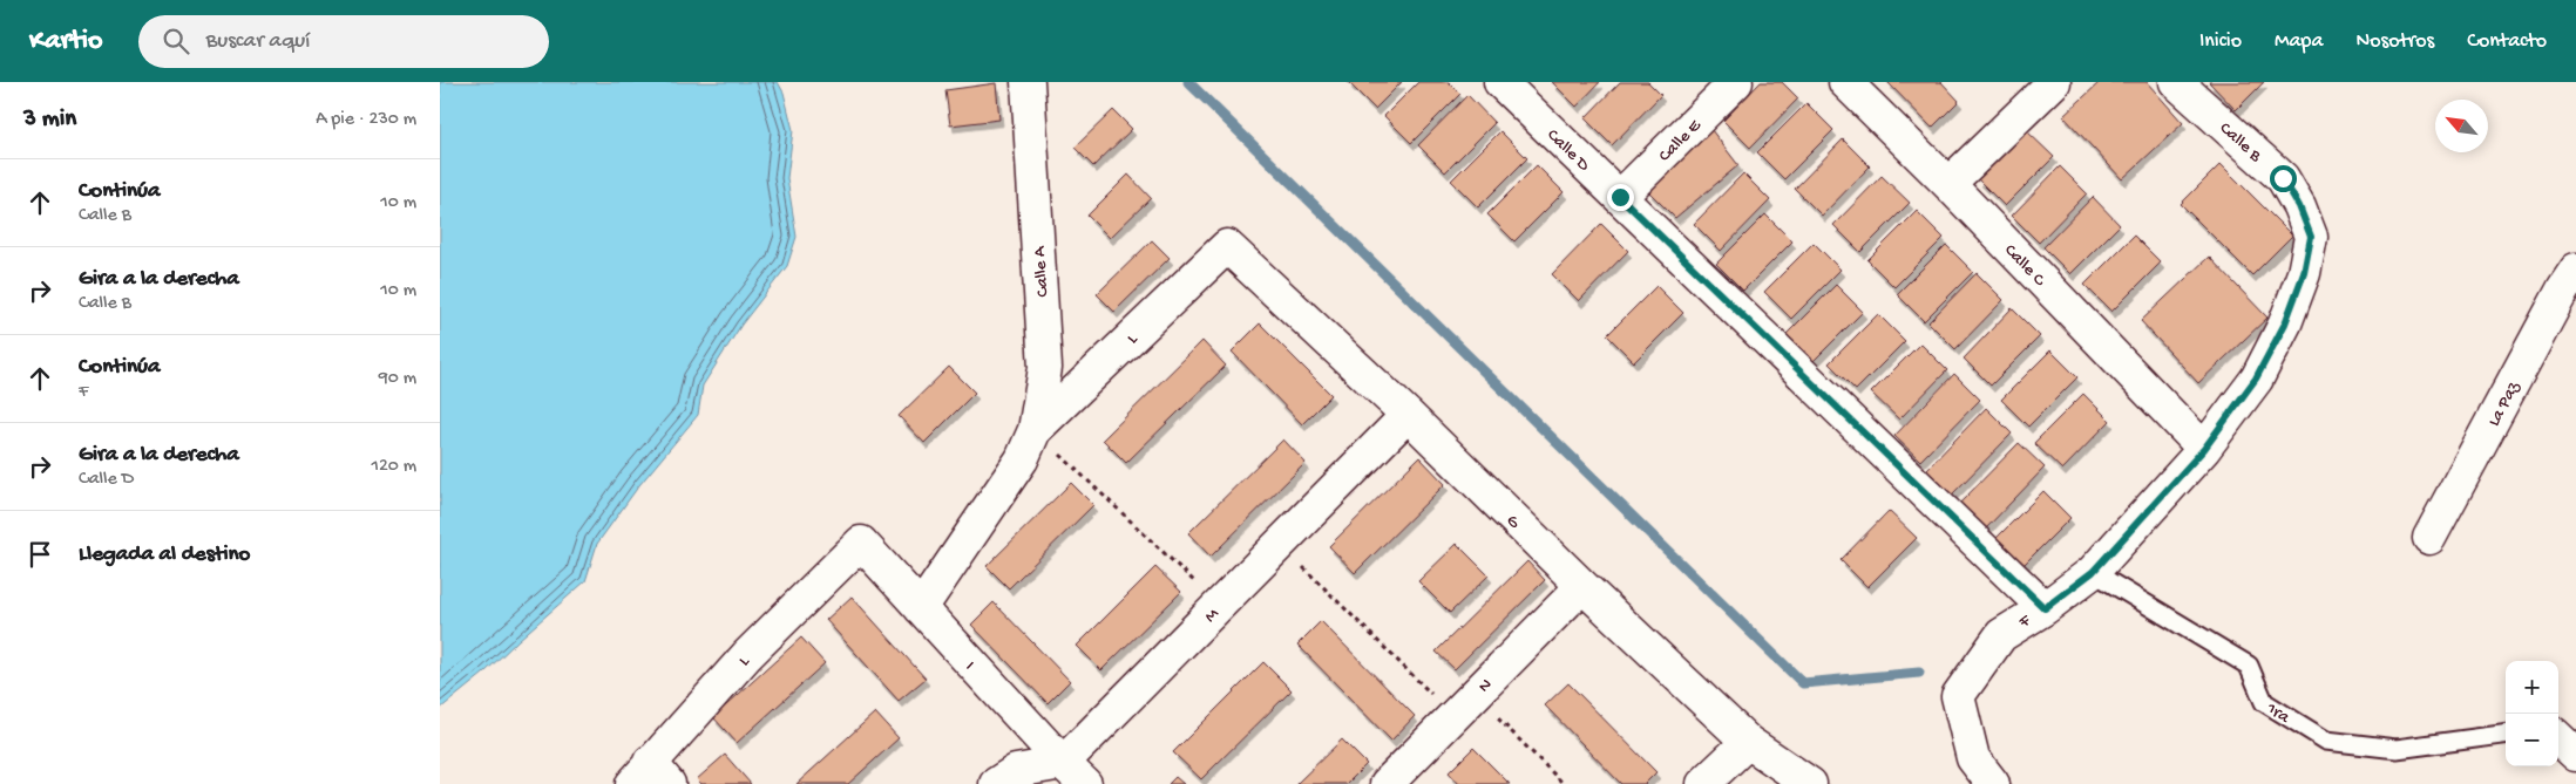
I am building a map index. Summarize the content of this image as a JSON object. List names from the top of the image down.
{
  "streets": {
    "street": [
      "Calle E",
      "Calle B",
      "Calle D",
      "Calle C",
      "Calle A",
      "L",
      "La Paz",
      "G",
      "M",
      "F",
      "I",
      "N"
    ],
    "lane": ["1ra"]
  },
  "crossings": [
    ["Calle E", "Calle D"],
    ["Calle B", "F"],
    ["Calle D", "F"],
    ["Calle C", "F"],
    ["Calle A", "L"],
    ["Calle A", "I"],
    ["L", "G"],
    ["L", "I"],
    ["G", "M"],
    ["G", "N"],
    ["M", "I"],
    ["F", "1ra"]
  ],
  "north": "top left",
  "page": {
    "header": "Kartio",
    "search": "Buscar aquí",
    "nav": [
      "Inicio",
      "Mapa",
      "Nosotros",
      "Contacto"
    ],
    "heading": ["3 min", "A pie · 230 m"],
    "list": [
      ["Continúa", "Calle B", "10 m"],
      ["Gira a la derecha", "Calle B", "10 m"],
      ["Continúa", "F", "90 m"],
      ["Gira a la derecha", "Calle D", "120 m"],
      "Llegada al destino"
    ],
    "map_buttons": ["+", "−"]
  }
}
